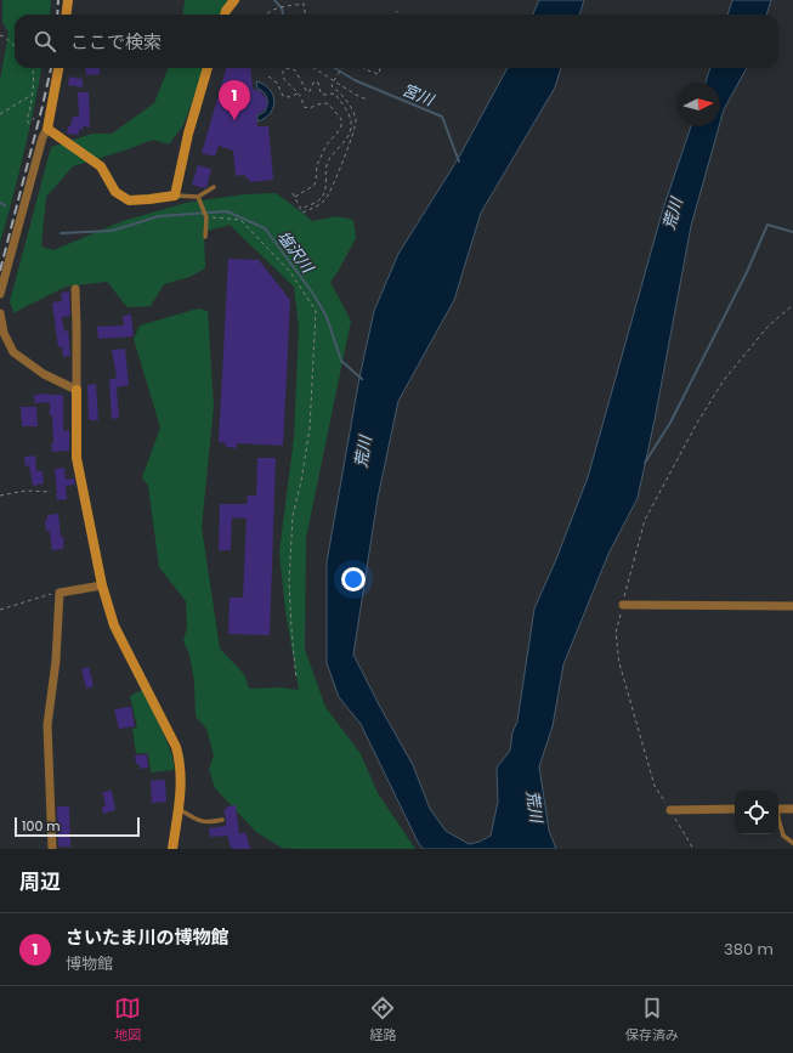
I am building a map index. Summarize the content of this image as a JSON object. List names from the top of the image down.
{
  "water": ["宮川", "荒川", "塩沢川"],
  "scale_bar": "100 m",
  "north": "right",
  "page": {
    "search": "ここで検索",
    "pins": "1",
    "scale": "100 m",
    "heading": "周辺",
    "list": [
      {
        "mark": "1",
        "name": "さいたま川の博物館",
        "note": "博物館",
        "value": "380 m"
      }
    ],
    "nav": ["地図", "経路", "保存済み"]
  }
}
